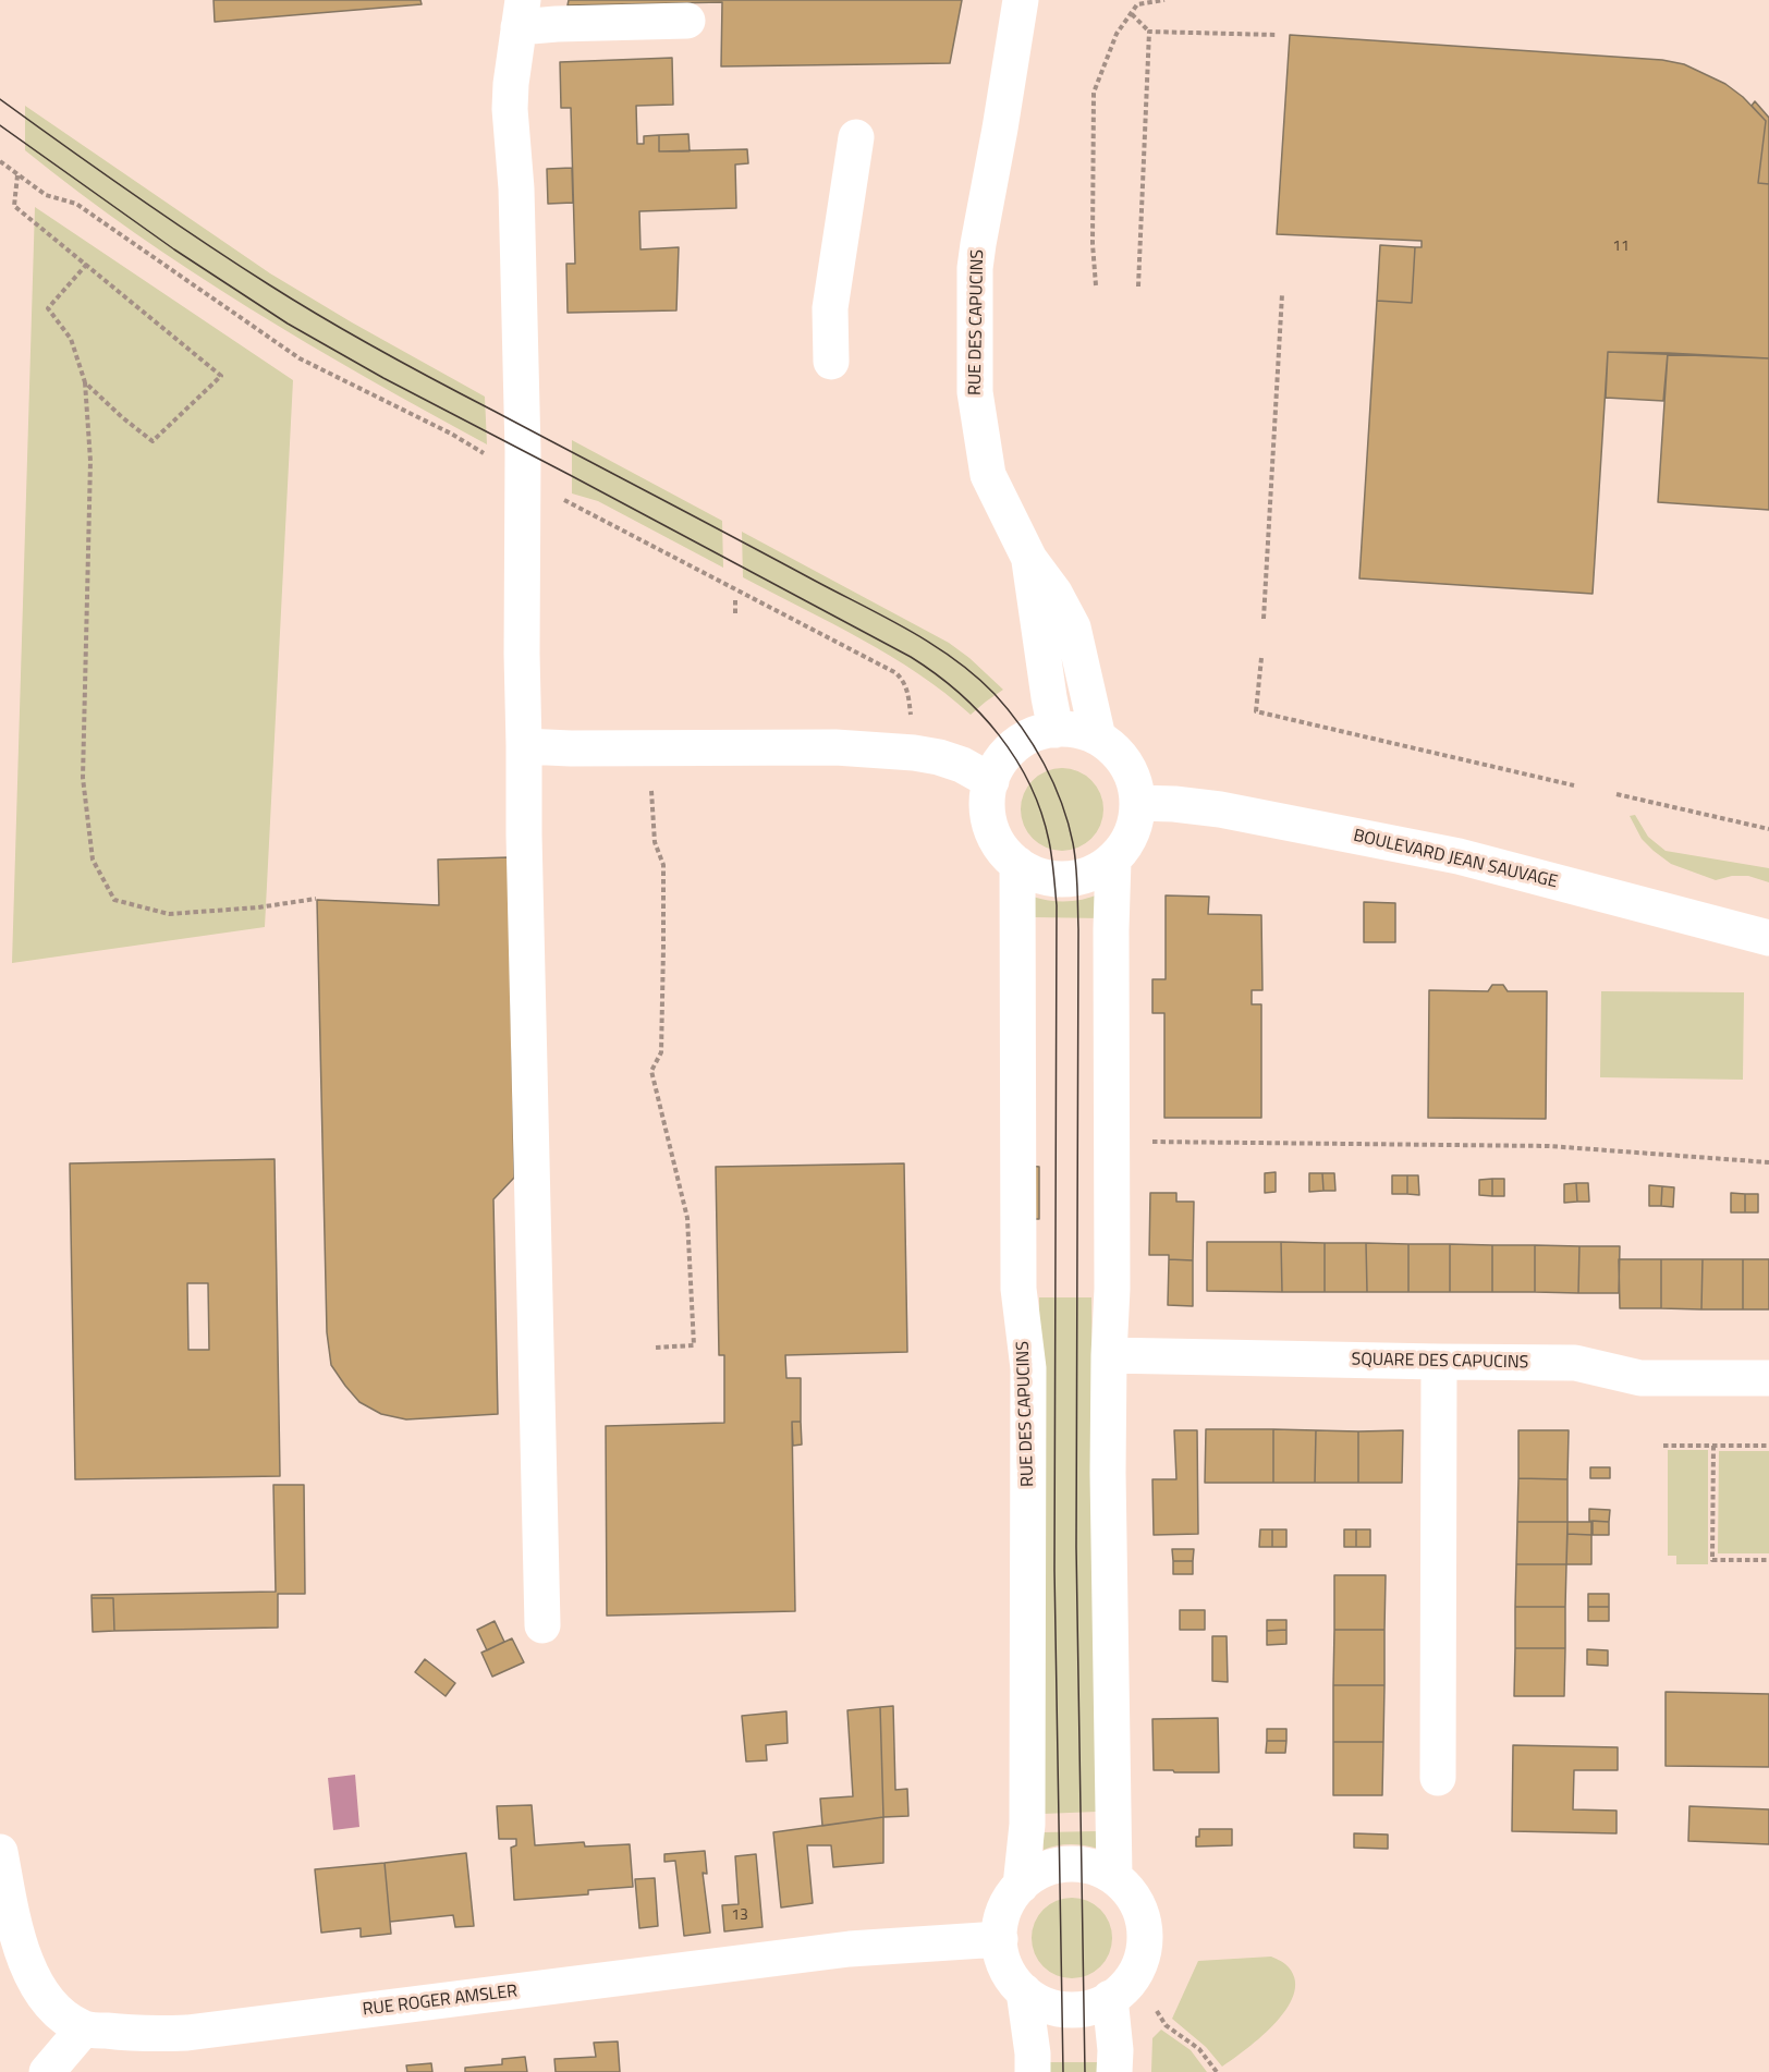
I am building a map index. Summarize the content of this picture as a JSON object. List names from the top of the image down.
{
  "streets": {
    "street": [
      "RUE DES CAPUCINS",
      "BOULEVARD JEAN SAUVAGE",
      "SQUARE DES CAPUCINS",
      "RUE ROGER AMSLER"
    ]
  },
  "crossings": [
    ["RUE DES CAPUCINS", "BOULEVARD JEAN SAUVAGE"],
    ["RUE DES CAPUCINS", "RUE ROGER AMSLER"]
  ],
  "house_numbers": ["11", "13"]
}
